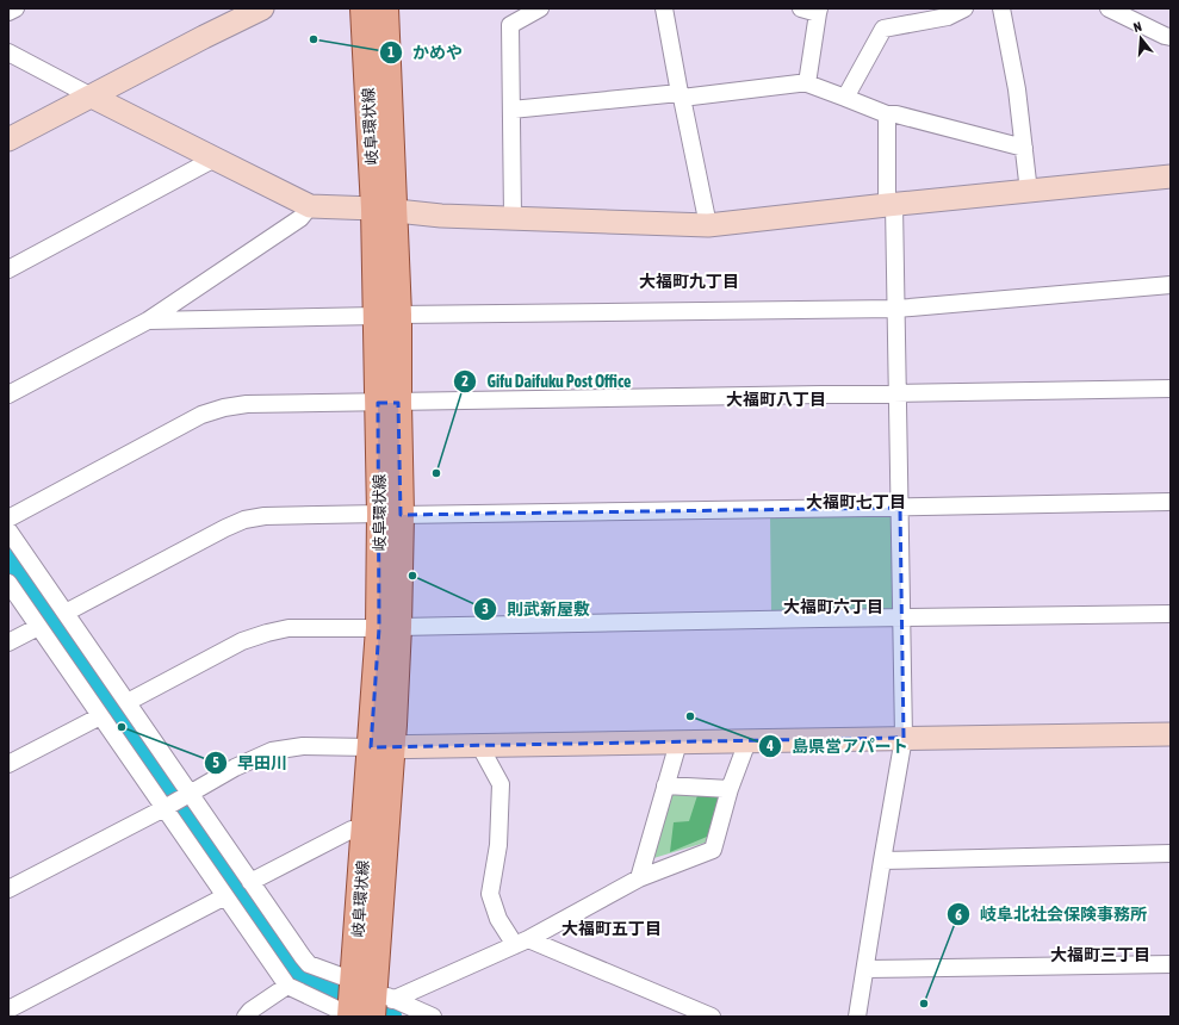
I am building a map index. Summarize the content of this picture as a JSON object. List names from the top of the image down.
{
  "streets": {
    "main road": ["岐阜環状線"]
  },
  "districts": [
    "大福町九丁目",
    "大福町八丁目",
    "大福町七丁目",
    "大福町六丁目",
    "大福町五丁目",
    "大福町三丁目"
  ],
  "places": [
    "かめや",
    "Gifu Daifuku Post Office",
    "則武新屋敷",
    "島県営アパート",
    "早田川",
    "岐阜北社会保険事務所"
  ],
  "north": "top"
}
